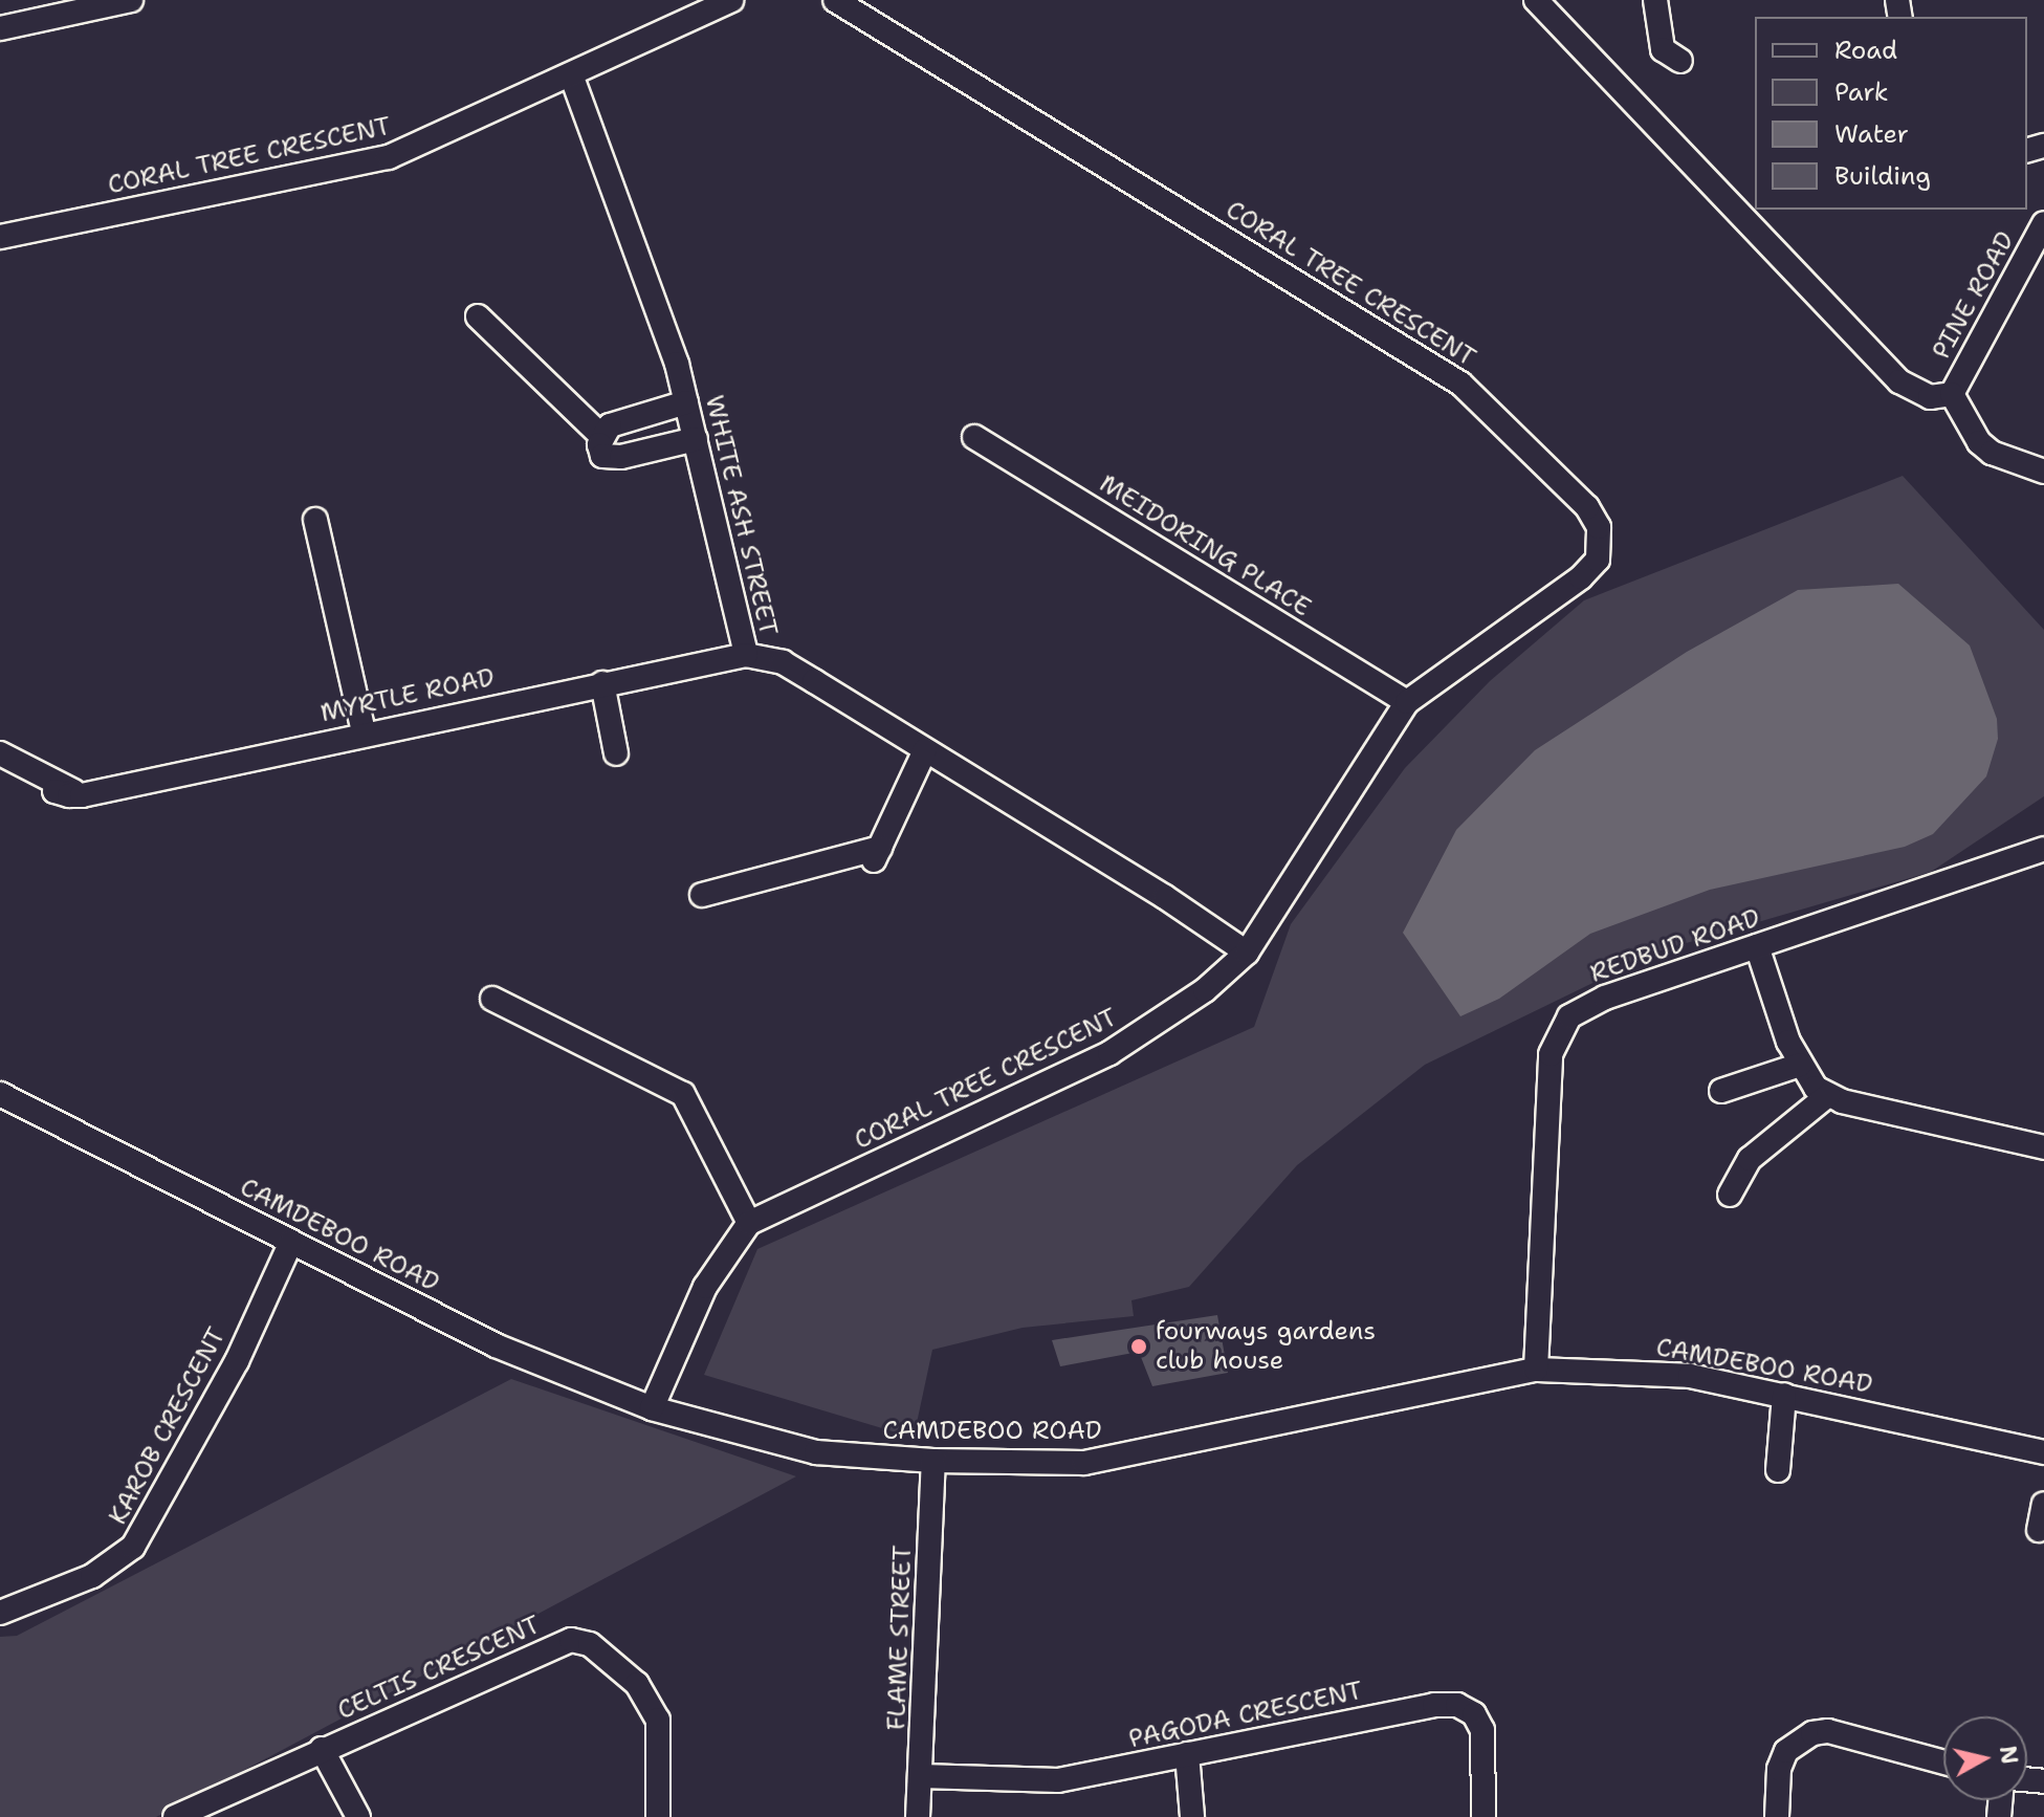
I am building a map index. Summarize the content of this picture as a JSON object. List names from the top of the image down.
{
  "streets": {
    "street": [
      "CORAL TREE CRESCENT",
      "PINE ROAD",
      "WHITE ASH STREET",
      "MEIDORING PLACE",
      "MYRTLE ROAD",
      "REDBUD ROAD",
      "CAMDEBOO ROAD",
      "KAROB CRESCENT",
      "FLAME STREET",
      "CELTIS CRESCENT",
      "PAGODA CRESCENT"
    ]
  },
  "crossings": [
    ["CORAL TREE CRESCENT", "WHITE ASH STREET"],
    ["CORAL TREE CRESCENT", "MEIDORING PLACE"],
    ["WHITE ASH STREET", "MYRTLE ROAD"],
    ["REDBUD ROAD", "CAMDEBOO ROAD"],
    ["CAMDEBOO ROAD", "KAROB CRESCENT"],
    ["CAMDEBOO ROAD", "FLAME STREET"],
    ["FLAME STREET", "PAGODA CRESCENT"]
  ],
  "places": ["fourways gardens club house"],
  "legend": [
    "Road",
    "Park",
    "Water",
    "Building"
  ],
  "north": "right"
}
